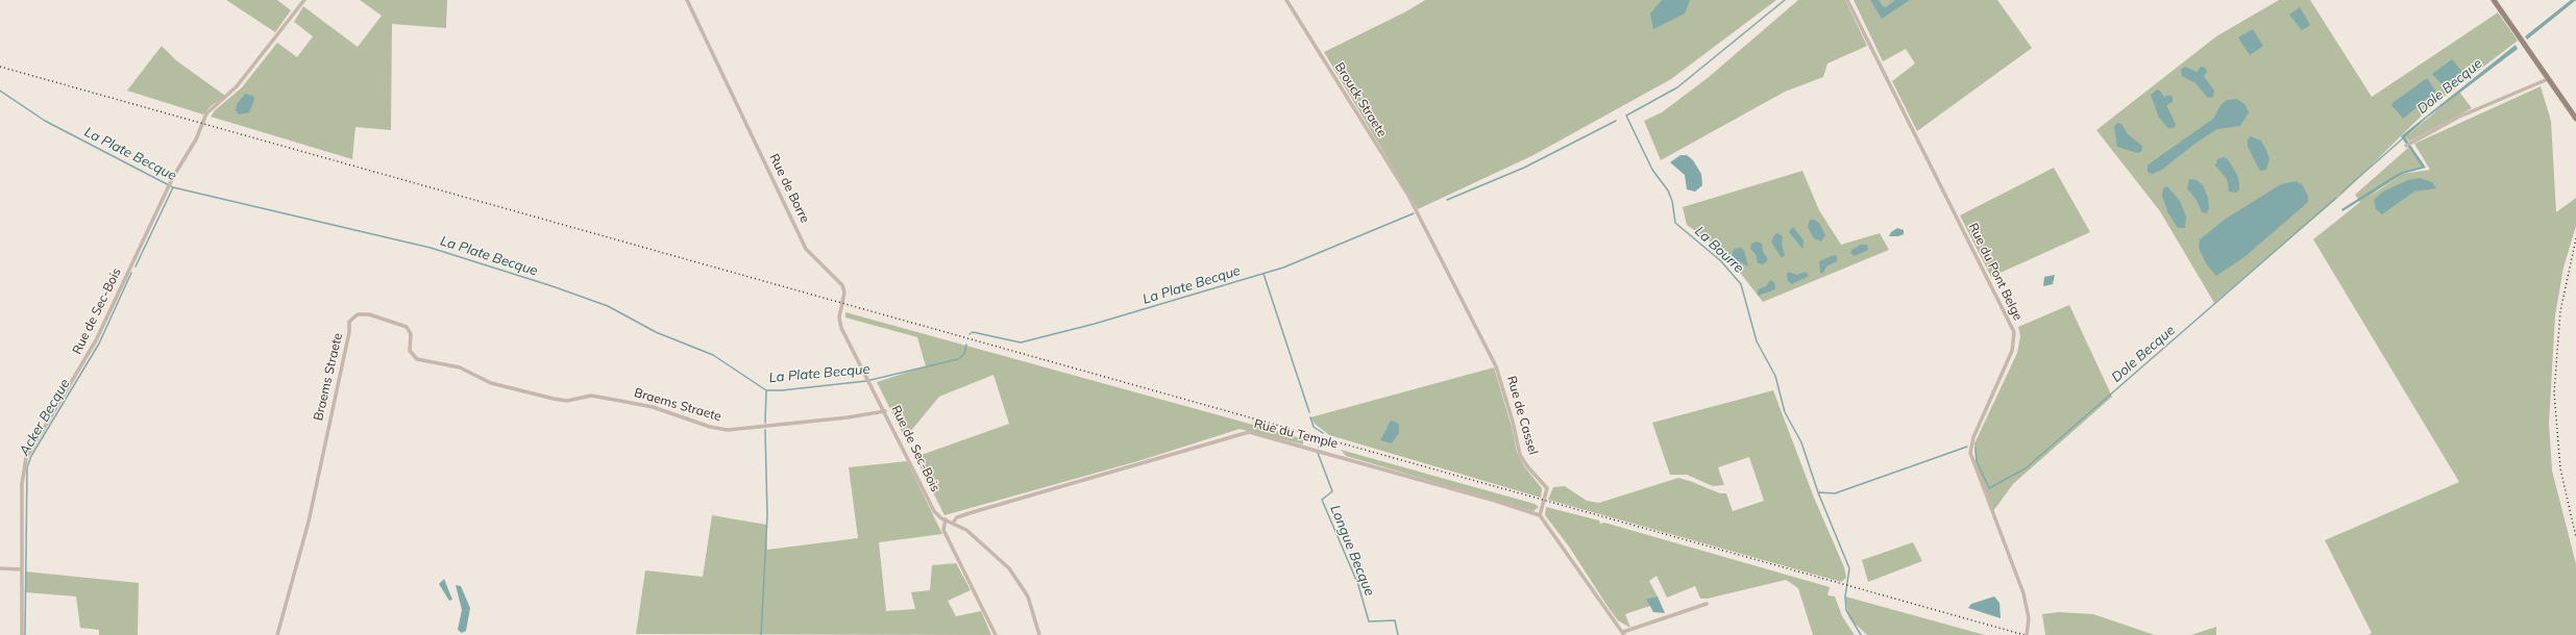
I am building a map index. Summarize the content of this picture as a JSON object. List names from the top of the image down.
{
  "streets": {
    "street": [
      "Brouck Straete",
      "Rue de Borre",
      "Rue du Pont Belge",
      "Rue de Sec-Bois",
      "Braems Straete",
      "Rue de Cassel",
      "Rue du Temple"
    ]
  },
  "crossings": [
    ["Brouck Straete", "Rue de Cassel"],
    ["Rue de Borre", "Rue de Sec-Bois"],
    ["Rue de Sec-Bois", "Braems Straete"],
    ["Rue de Sec-Bois", "Rue du Temple"],
    ["Rue de Cassel", "Rue du Temple"]
  ],
  "water": [
    "Dole Becque",
    "La Plate Becque",
    "La Bourre",
    "Acker Becque",
    "Longue Becque"
  ]
}
